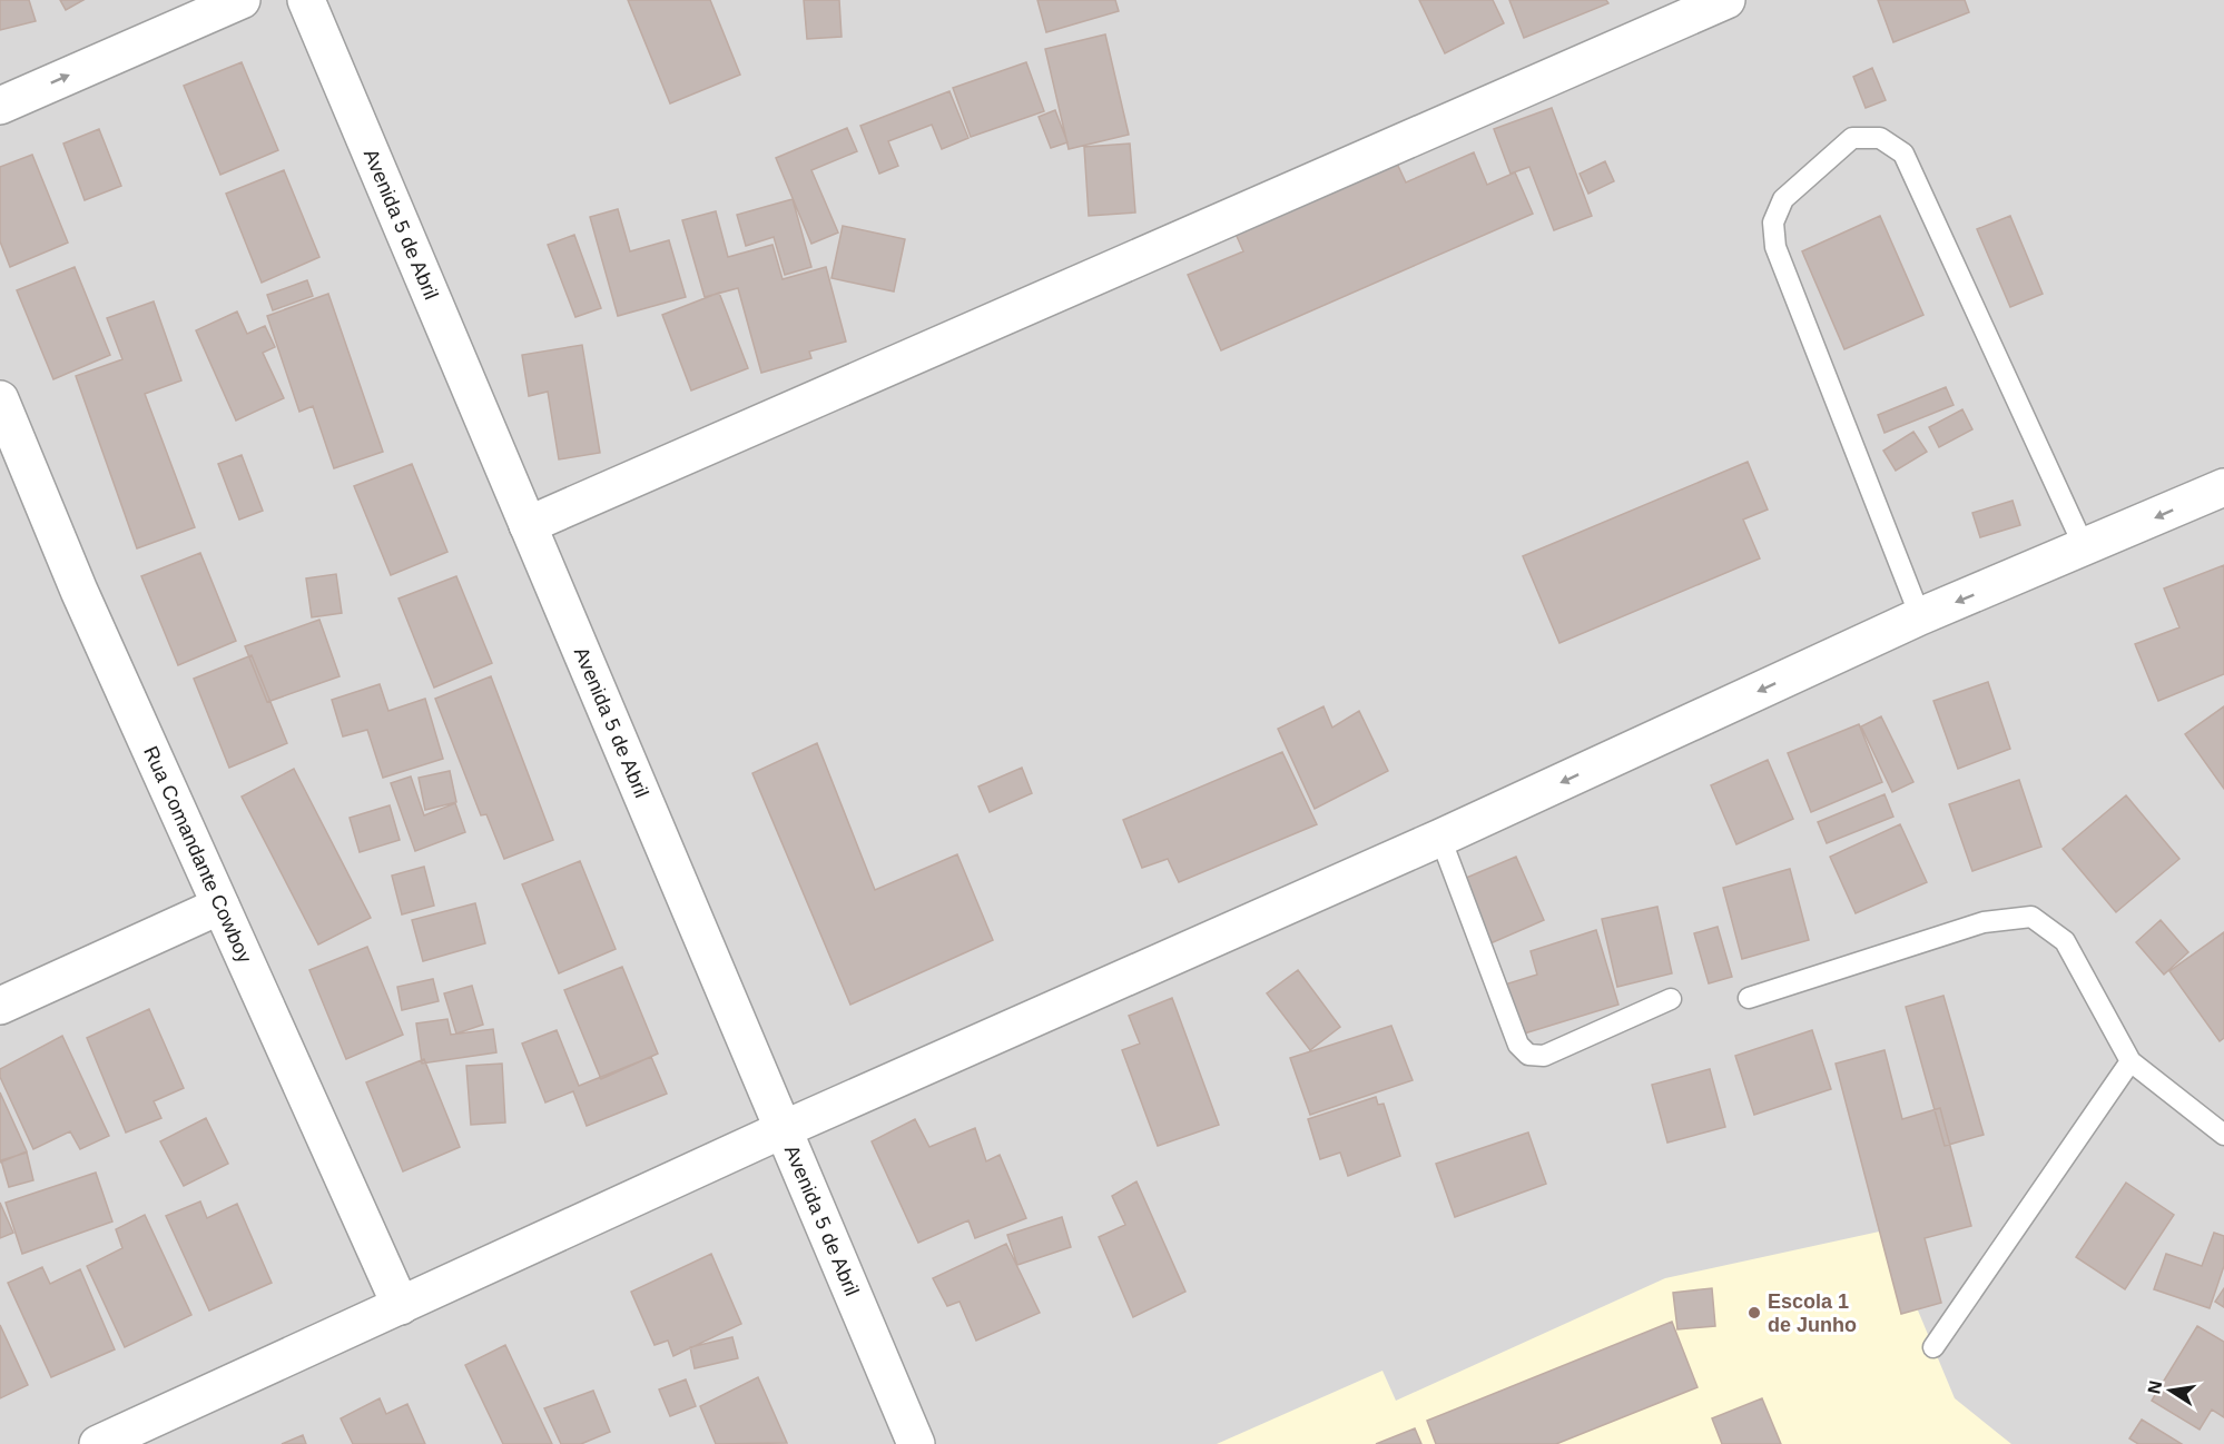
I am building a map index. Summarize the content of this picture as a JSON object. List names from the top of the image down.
{
  "streets": {
    "street": ["Avenida 5 de Abril", "Rua Comandante Cowboy"]
  },
  "places": ["Escola 1 de Junho"],
  "north": "left"
}
